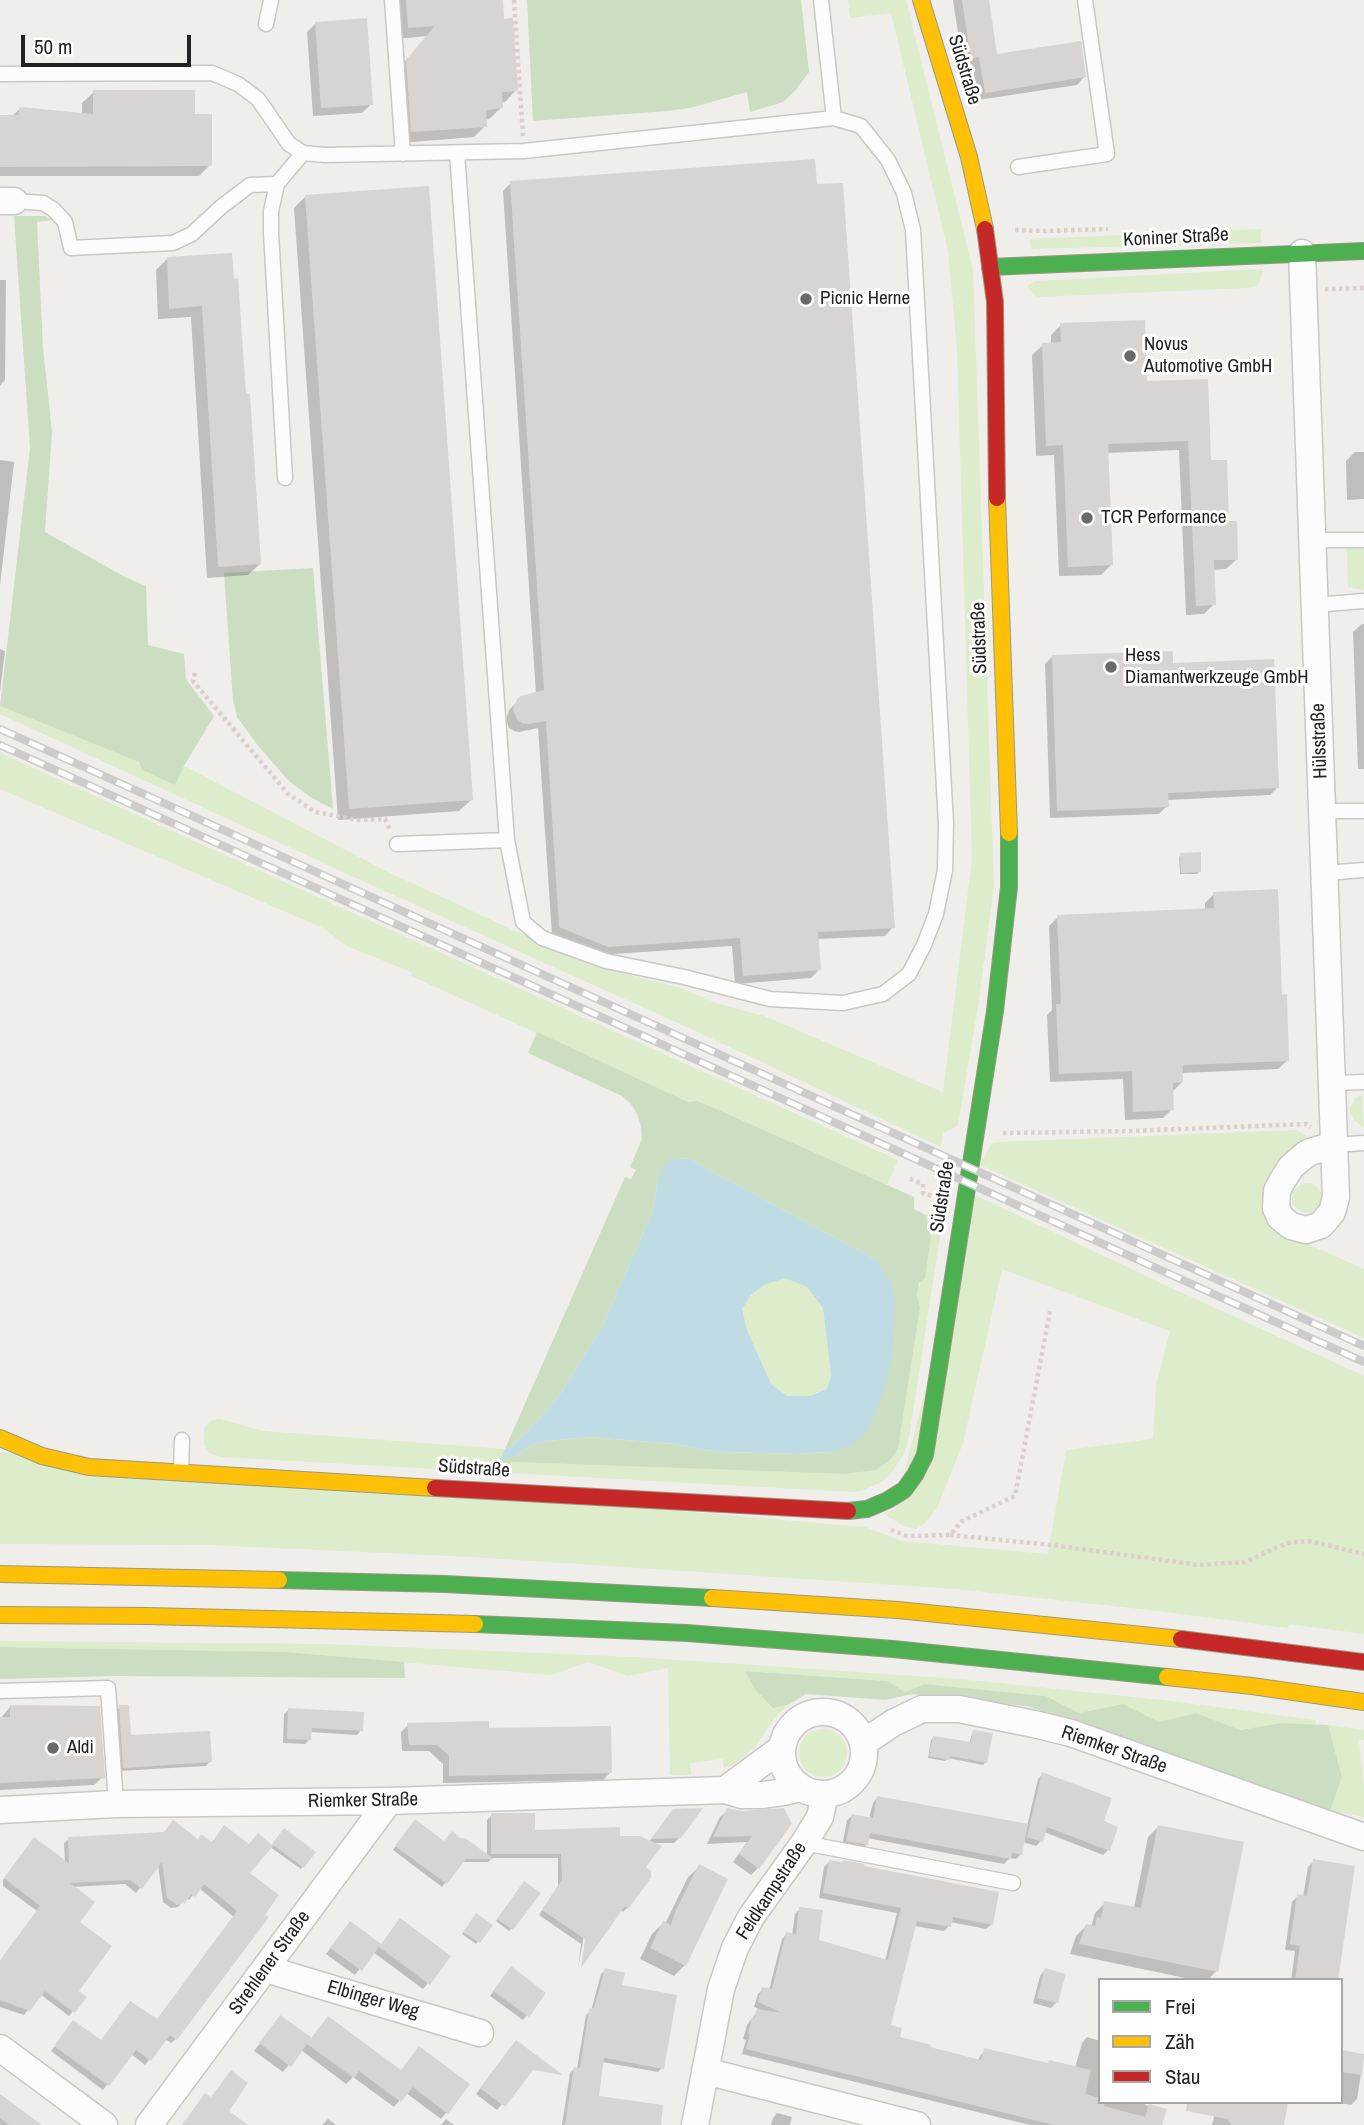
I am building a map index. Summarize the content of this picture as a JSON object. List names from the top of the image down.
{
  "streets": {
    "main road": ["Südstraße", "Koniner Straße"],
    "street": [
      "Hülsstraße",
      "Riemker Straße",
      "Feldkampstraße",
      "Strehlener Straße",
      "Elbinger Weg"
    ]
  },
  "crossings": [
    ["Südstraße", "Koniner Straße"],
    ["Koniner Straße", "Hülsstraße"],
    ["Riemker Straße", "Feldkampstraße"],
    ["Riemker Straße", "Strehlener Straße"],
    ["Strehlener Straße", "Elbinger Weg"]
  ],
  "places": [
    "Picnic Herne",
    "Novus Automotive GmbH",
    "TCR Performance",
    "Hess Diamantwerkzeuge GmbH",
    "Aldi"
  ],
  "legend": ["Frei", "Zäh", "Stau"],
  "scale_bar": "50 m"
}
